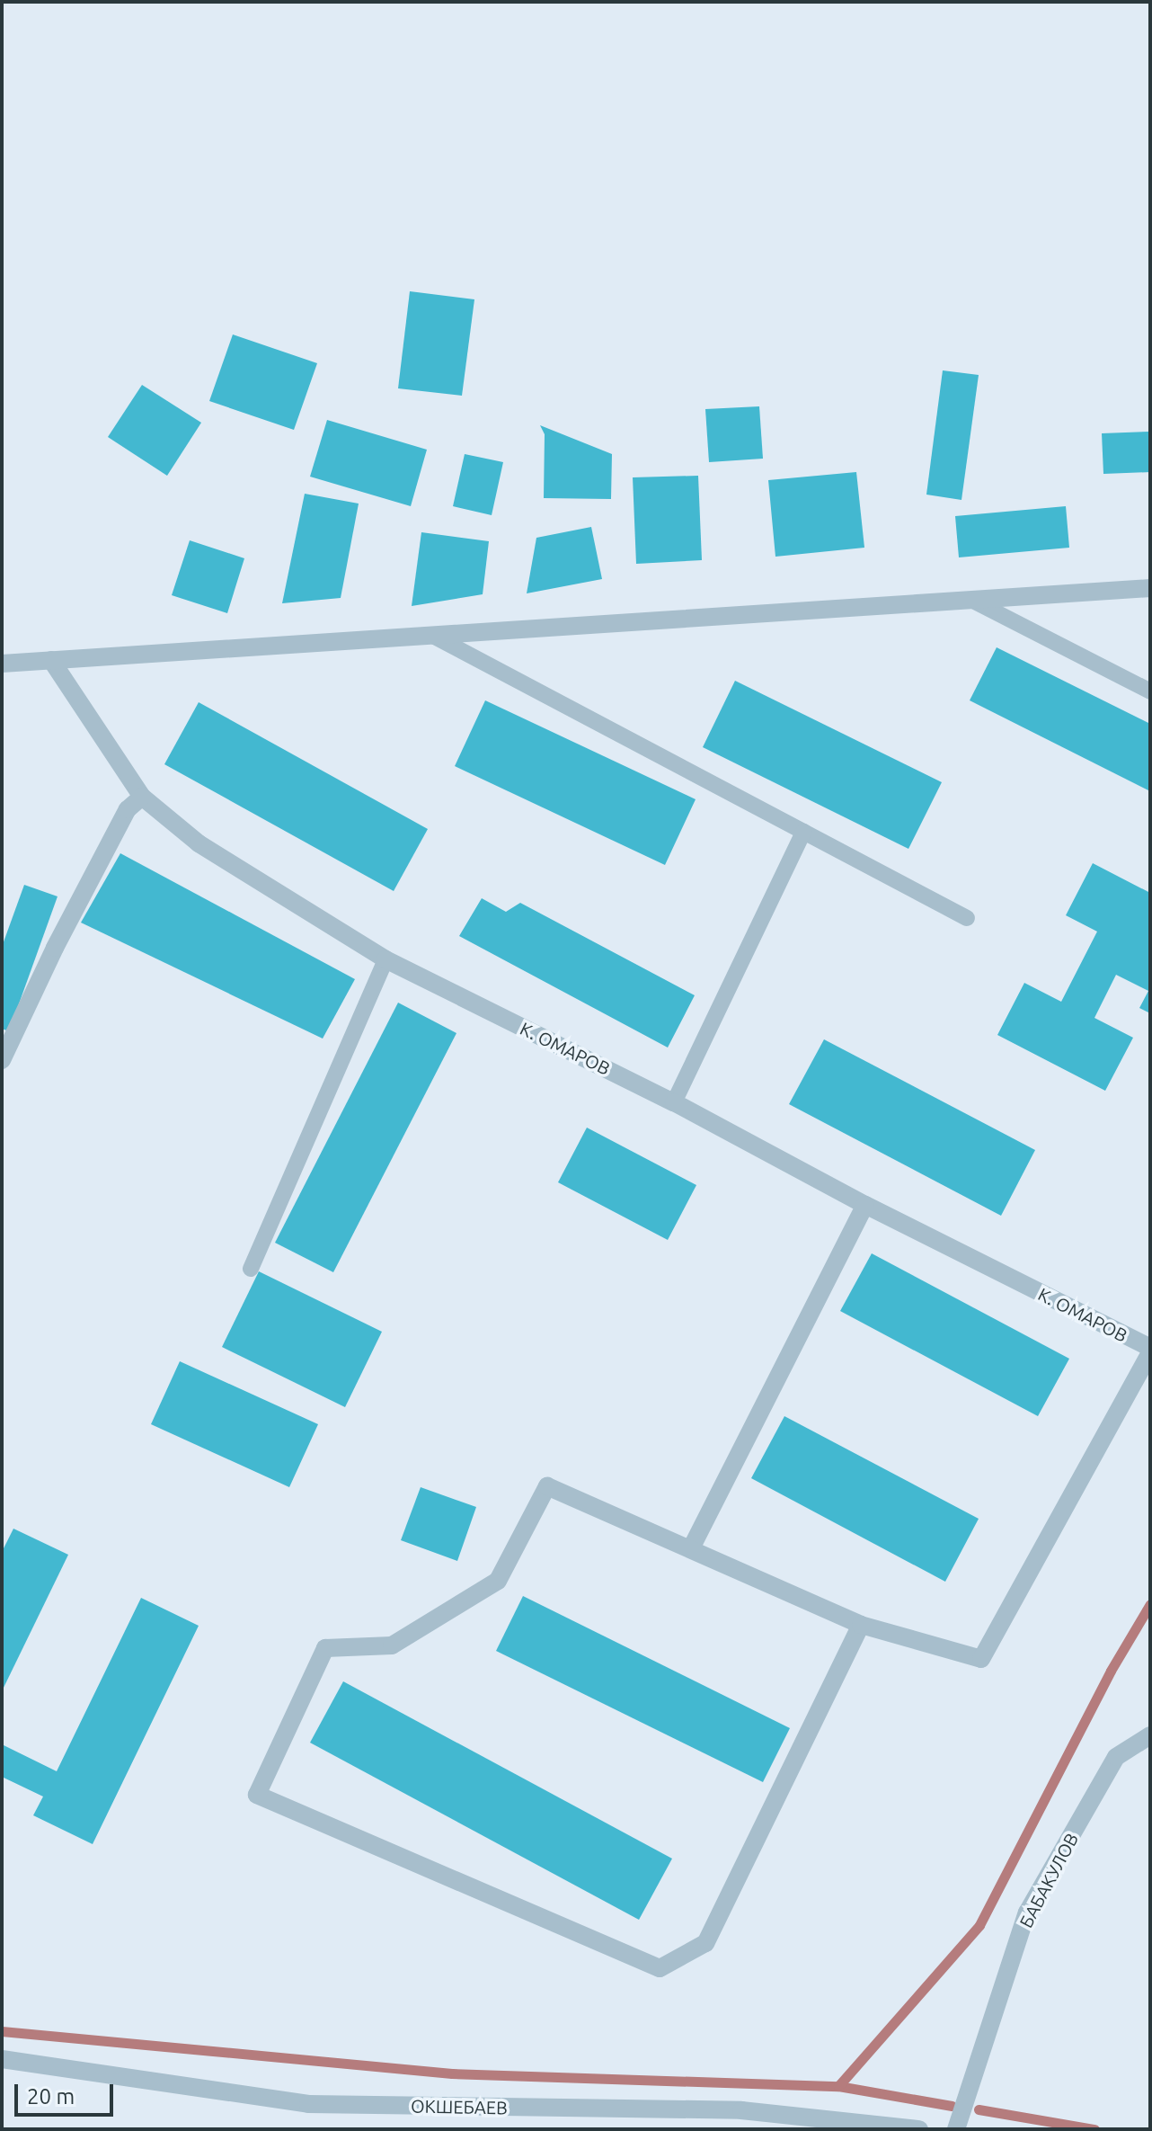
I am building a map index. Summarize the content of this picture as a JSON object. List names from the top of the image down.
{
  "streets": {
    "street": ["К. ОМАРОВ", "БАБАКУЛОВ", "ОКШЕБАЕВ"]
  },
  "scale_bar": "20 m"
}
